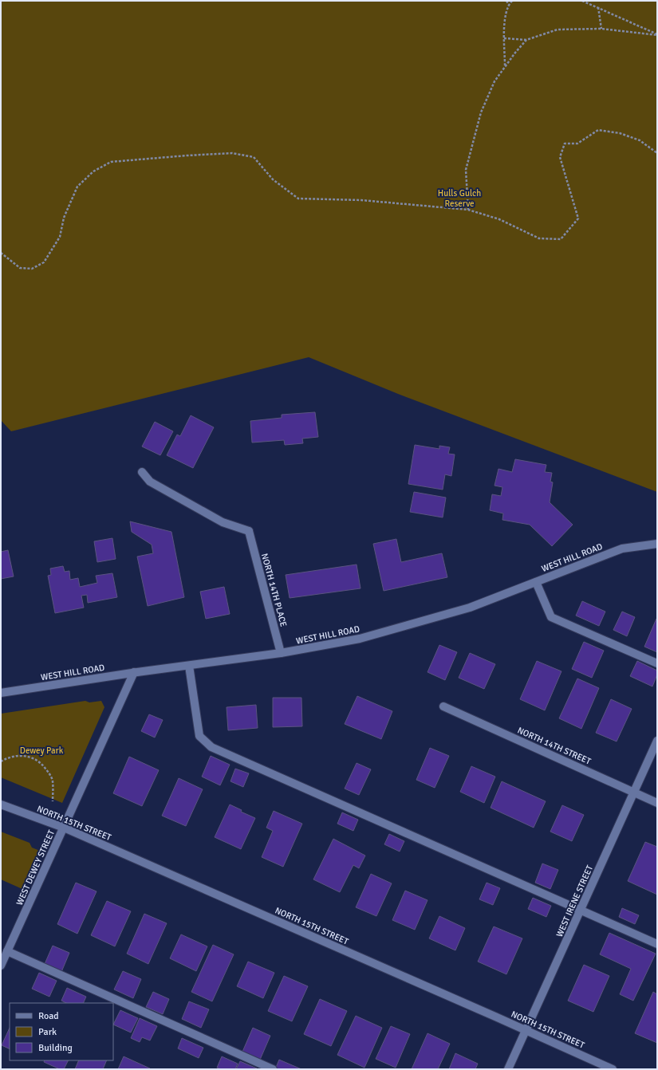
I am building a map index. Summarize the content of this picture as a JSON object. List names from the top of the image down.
{
  "streets": {
    "street": [
      "WEST HILL ROAD",
      "NORTH 14TH PLACE",
      "NORTH 14TH STREET",
      "NORTH 15TH STREET",
      "WEST DEWEY STREET",
      "WEST IRENE STREET"
    ]
  },
  "crossings": [
    ["WEST HILL ROAD", "NORTH 14TH PLACE"],
    ["WEST HILL ROAD", "WEST DEWEY STREET"],
    ["NORTH 14TH STREET", "WEST IRENE STREET"],
    ["NORTH 15TH STREET", "WEST DEWEY STREET"],
    ["NORTH 15TH STREET", "WEST IRENE STREET"]
  ],
  "parks": ["Hulls Gulch Reserve", "Dewey Park"],
  "legend": ["Road", "Park", "Building"]
}
